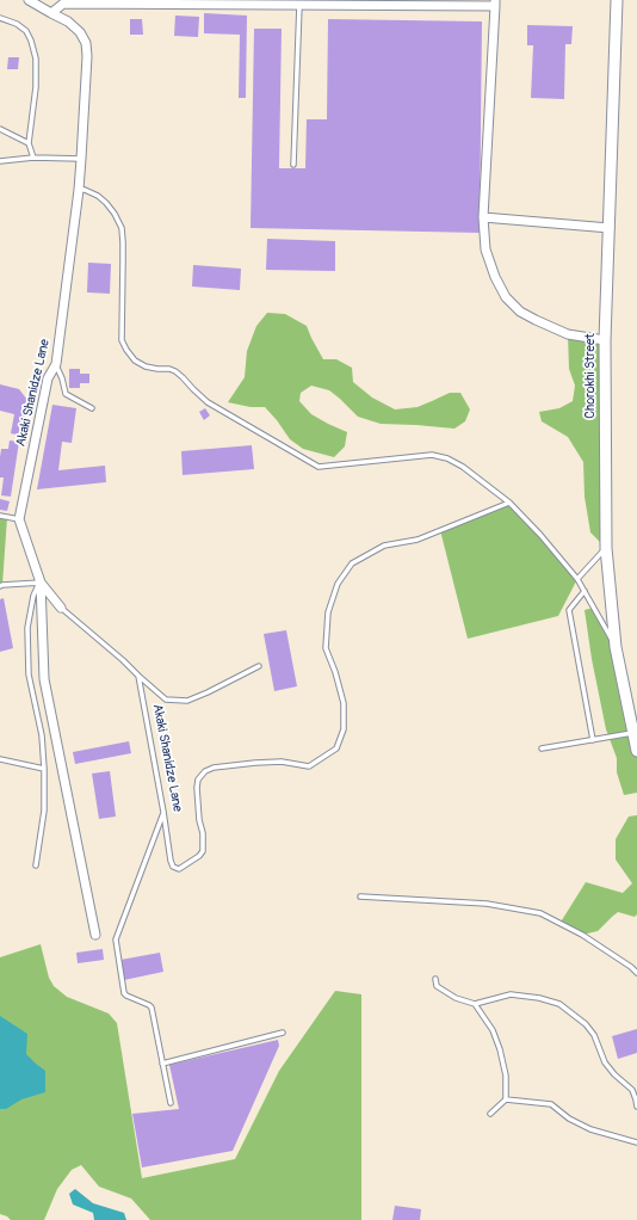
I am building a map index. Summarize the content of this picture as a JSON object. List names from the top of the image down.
{
  "streets": {
    "street": ["Chorokhi Street", "Akaki Shanidze Lane"]
  }
}
